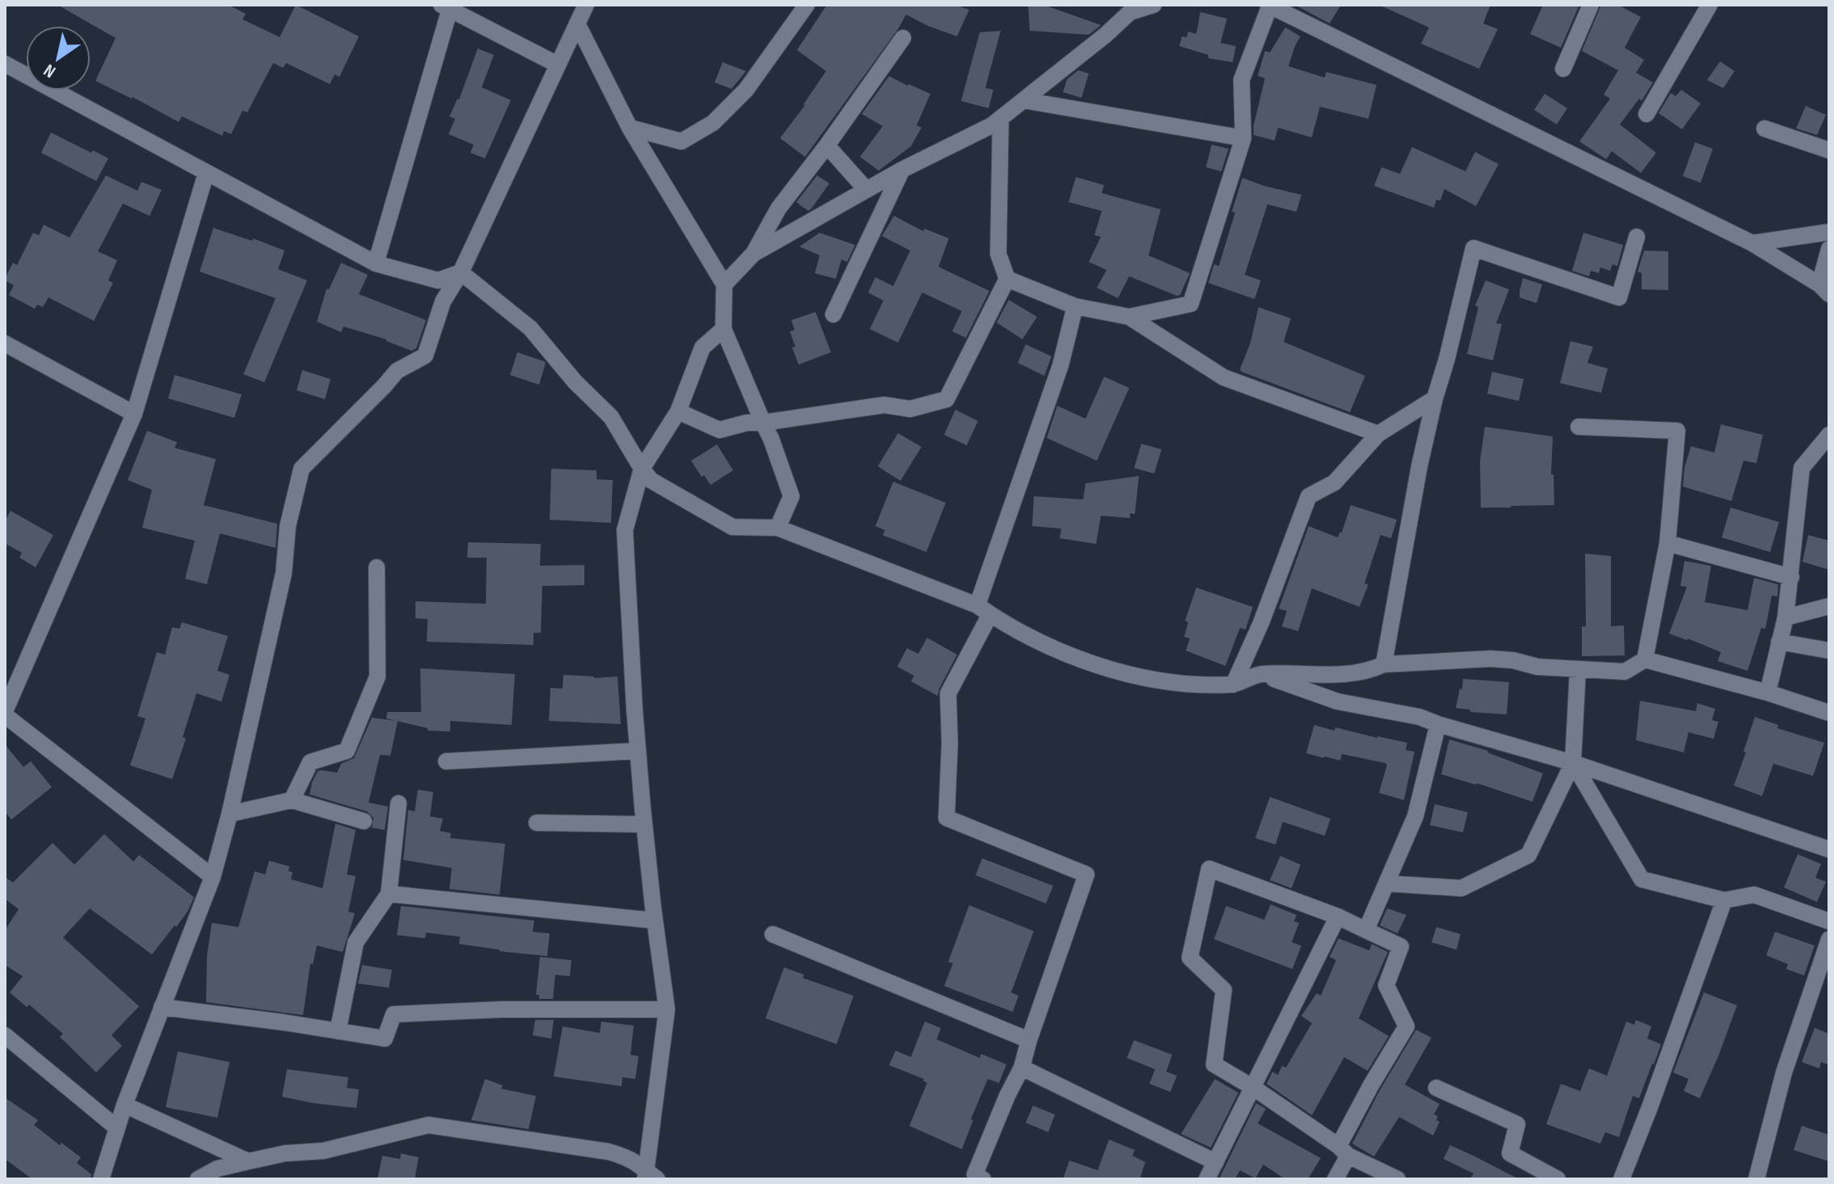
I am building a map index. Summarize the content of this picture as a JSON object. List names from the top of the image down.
{
  "north": "bottom left"
}
